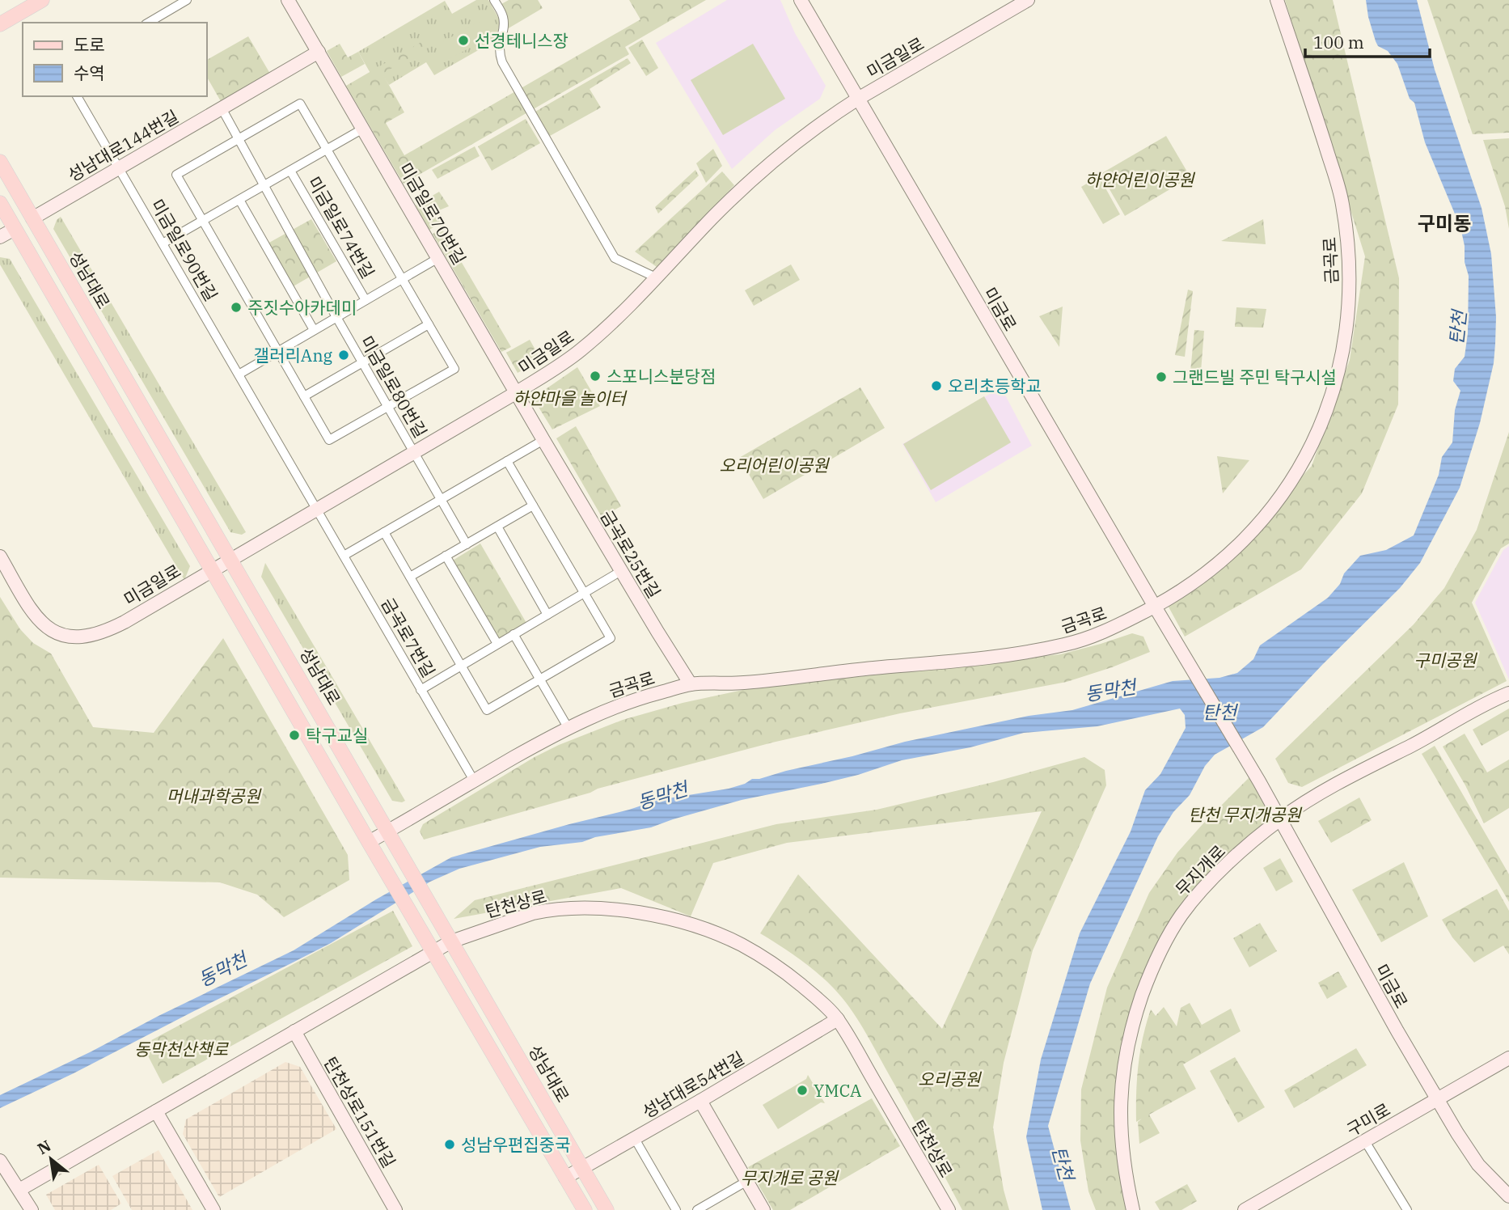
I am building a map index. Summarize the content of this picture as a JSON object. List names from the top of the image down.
{
  "streets": {
    "main road": ["성남대로"],
    "street": [
      "미금일로",
      "성남대로144번길",
      "미금일로70번길",
      "미금일로74번길",
      "미금일로90번길",
      "금곡로",
      "미금로",
      "미금일로80번길",
      "금곡로25번길",
      "금곡로7번길",
      "무지개로",
      "탄천상로",
      "성남대로54번길",
      "탄천상로151번길",
      "구미로"
    ]
  },
  "crossings": [
    ["미금일로", "미금일로70번길"],
    ["미금일로", "미금일로90번길"],
    ["미금일로", "성남대로"],
    ["미금일로", "미금로"],
    ["미금일로", "미금일로80번길"],
    ["미금일로", "금곡로25번길"],
    ["미금일로", "금곡로7번길"],
    ["성남대로144번길", "미금일로70번길"],
    ["성남대로144번길", "미금일로90번길"],
    ["성남대로144번길", "성남대로"],
    ["미금일로70번길", "금곡로25번길"],
    ["미금일로74번길", "미금일로80번길"],
    ["미금일로90번길", "금곡로7번길"],
    ["금곡로", "성남대로"],
    ["금곡로", "미금로"],
    ["금곡로", "금곡로25번길"],
    ["금곡로", "금곡로7번길"],
    ["성남대로", "탄천상로"],
    ["성남대로", "성남대로54번길"],
    ["미금로", "무지개로"],
    ["미금로", "구미로"],
    ["탄천상로", "성남대로54번길"],
    ["탄천상로", "탄천상로151번길"]
  ],
  "districts": ["구미동"],
  "water": ["탄천", "동막천"],
  "parks": [
    "하얀어린이공원",
    "하얀마을 놀이터",
    "오리어린이공원",
    "구미공원",
    "머내과학공원",
    "탄천 무지개공원",
    "동막천산책로",
    "오리공원",
    "무지개로 공원"
  ],
  "places": [
    "선경테니스장",
    "주짓수아카데미",
    "갤러리Ang",
    "스포니스분당점",
    "그랜드빌 주민 탁구시설",
    "오리초등학교",
    "탁구교실",
    "YMCA",
    "성남우편집중국"
  ],
  "legend": ["도로", "수역"],
  "scale_bar": "100 m",
  "north": "top left"
}
